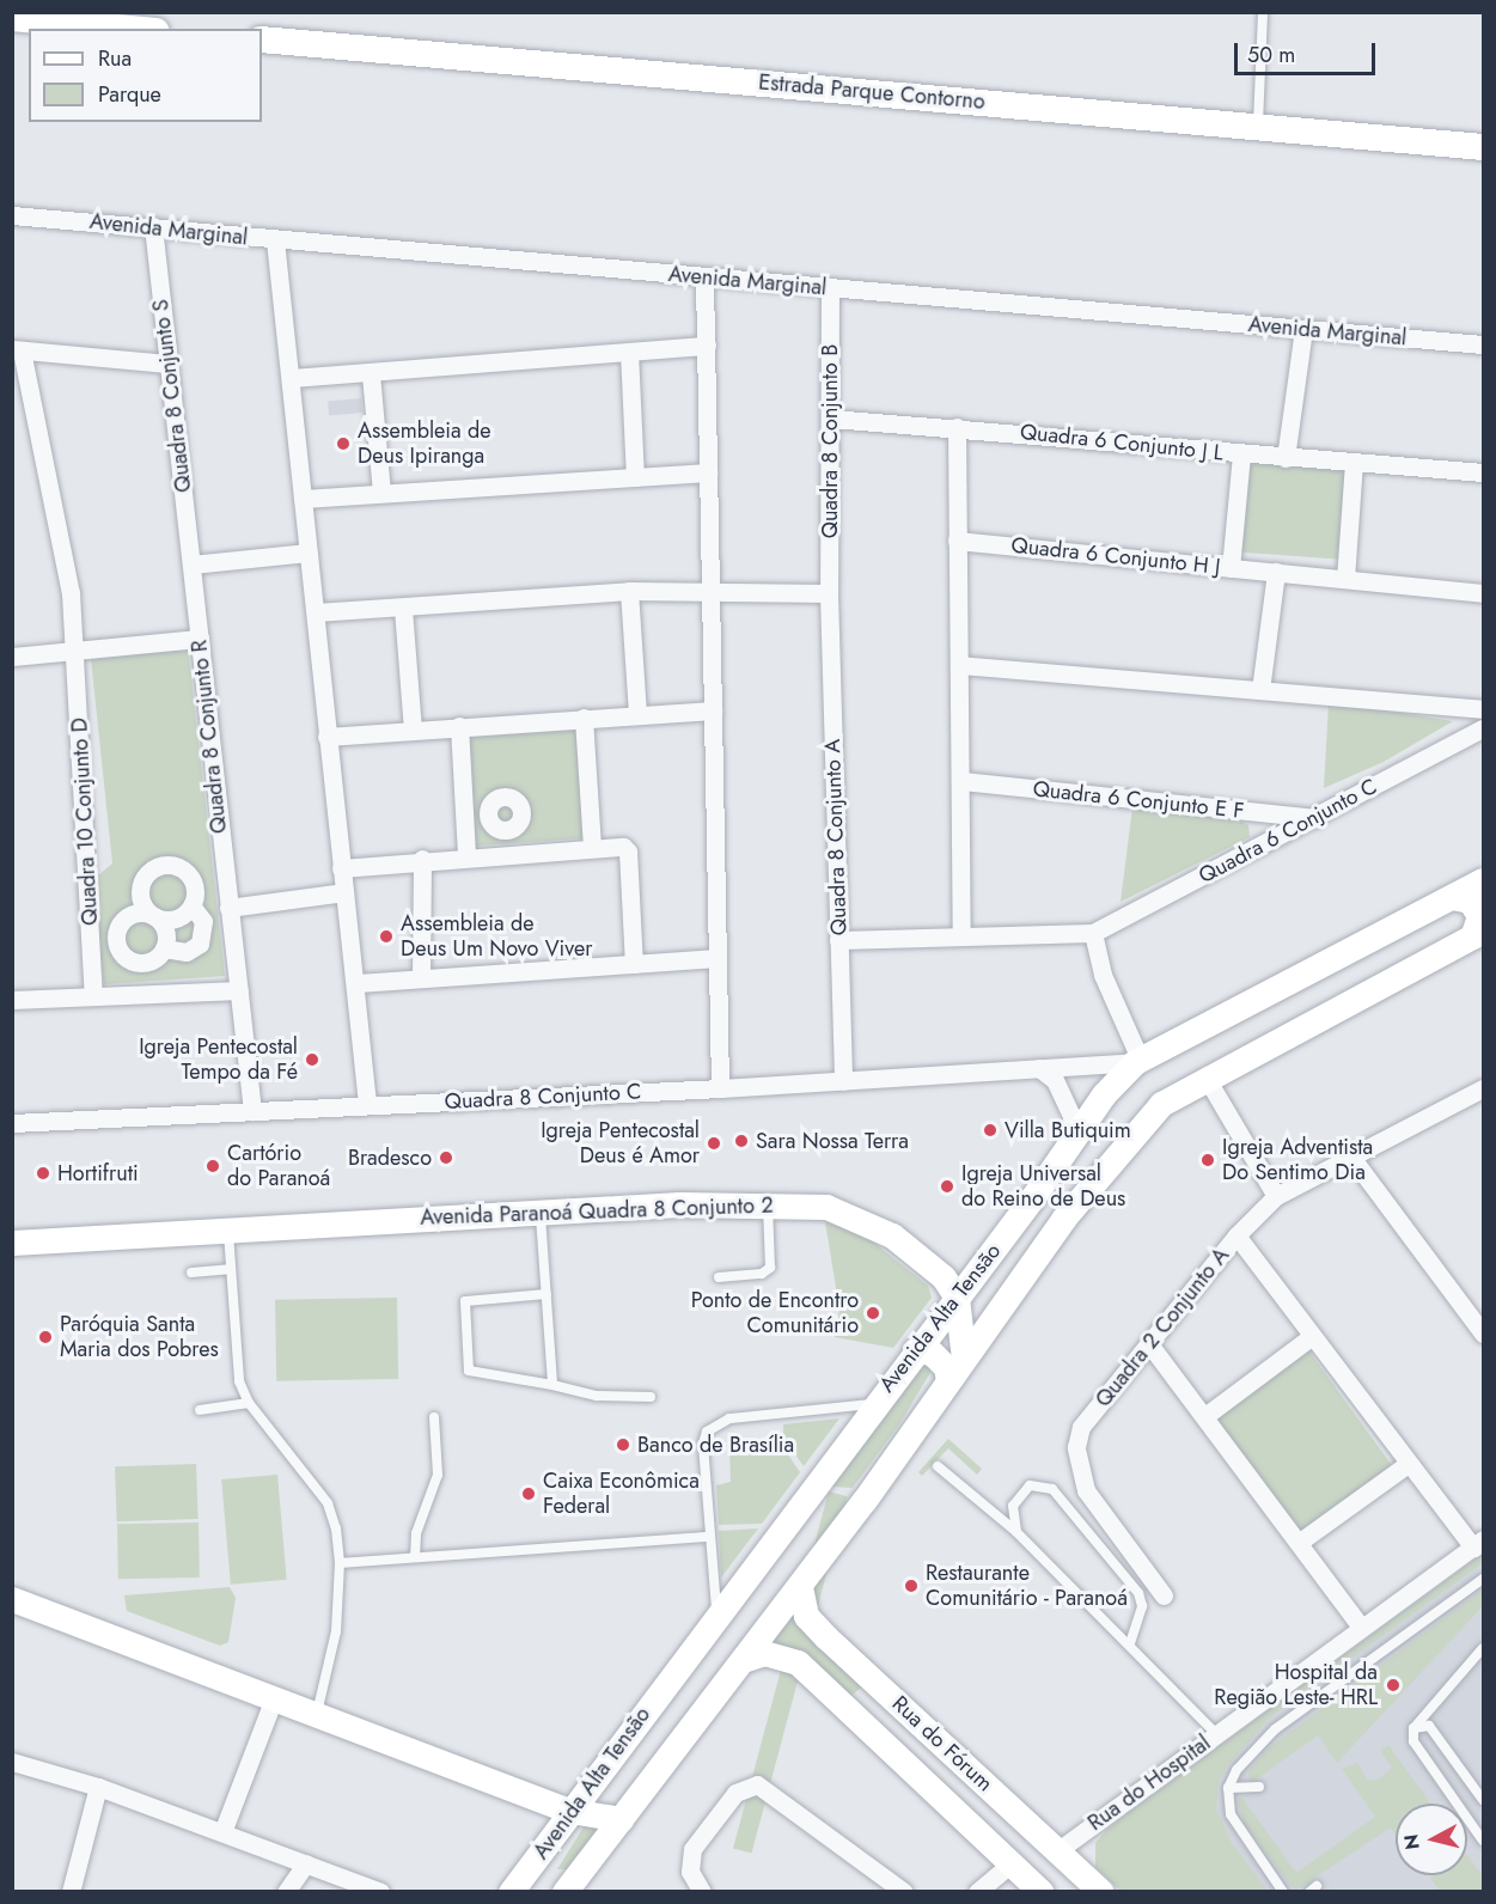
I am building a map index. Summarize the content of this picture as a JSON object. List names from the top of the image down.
{
  "streets": {
    "main road": ["Estrada Parque Contorno"],
    "street": [
      "Avenida Marginal",
      "Quadra 8 Conjunto S",
      "Quadra 8 Conjunto B",
      "Quadra 6 Conjunto J L",
      "Quadra 6 Conjunto H J",
      "Quadra 8 Conjunto R",
      "Quadra 6 Conjunto E F",
      "Quadra 10 Conjunto D",
      "Quadra 6 Conjunto C",
      "Quadra 8 Conjunto A",
      "Quadra 8 Conjunto C",
      "Avenida Paranoá Quadra 8 Conjunto 2",
      "Avenida Alta Tensão",
      "Quadra 2 Conjunto A",
      "Rua do Fórum",
      "Rua do Hospital"
    ]
  },
  "crossings": [
    ["Avenida Marginal", "Quadra 8 Conjunto S"],
    ["Avenida Marginal", "Quadra 8 Conjunto B"],
    ["Quadra 8 Conjunto S", "Quadra 8 Conjunto R"],
    ["Quadra 8 Conjunto B", "Quadra 6 Conjunto J L"],
    ["Quadra 8 Conjunto B", "Quadra 8 Conjunto A"],
    ["Quadra 8 Conjunto R", "Quadra 8 Conjunto C"],
    ["Quadra 6 Conjunto E F", "Quadra 6 Conjunto C"],
    ["Quadra 8 Conjunto A", "Quadra 8 Conjunto C"],
    ["Quadra 8 Conjunto C", "Avenida Alta Tensão"],
    ["Avenida Paranoá Quadra 8 Conjunto 2", "Avenida Alta Tensão"],
    ["Avenida Alta Tensão", "Rua do Fórum"],
    ["Rua do Fórum", "Rua do Hospital"]
  ],
  "places": [
    "Assembleia de Deus Ipiranga",
    "Assembleia de Deus Um Novo Viver",
    "Igreja Pentecostal Tempo da Fé",
    "Villa Butiquim",
    "Sara Nossa Terra",
    "Igreja Pentecostal Deus é Amor",
    "Bradesco",
    "Igreja Adventista Do Sentimo Dia",
    "Cartório do Paranoá",
    "Hortifruti",
    "Igreja Universal do Reino de Deus",
    "Ponto de Encontro Comunitário",
    "Paróquia Santa Maria dos Pobres",
    "Banco de Brasília",
    "Caixa Econômica Federal",
    "Restaurante Comunitário - Paranoá",
    "Hospital da Região Leste- HRL"
  ],
  "legend": ["Rua", "Parque"],
  "scale_bar": "50 m",
  "north": "left"
}
